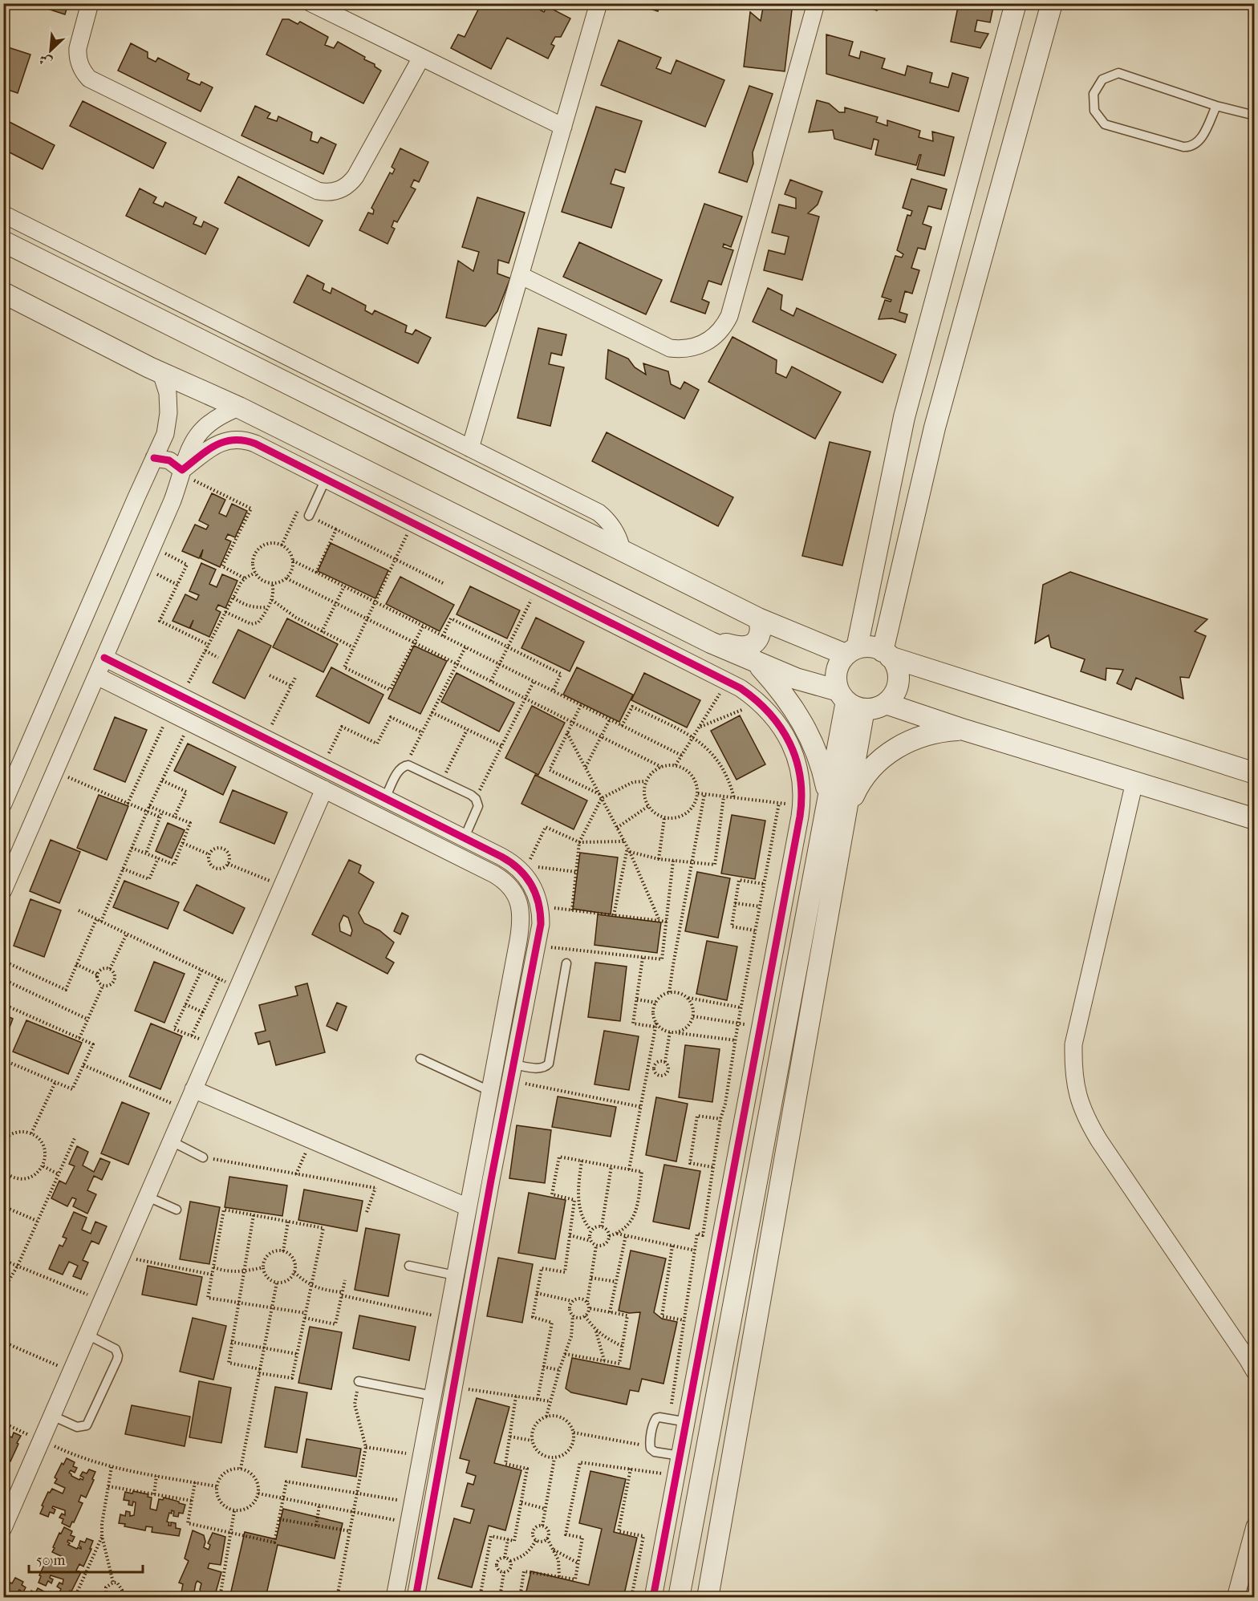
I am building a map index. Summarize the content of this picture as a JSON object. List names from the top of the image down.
{
  "scale_bar": "50 m",
  "north": "bottom left"
}
